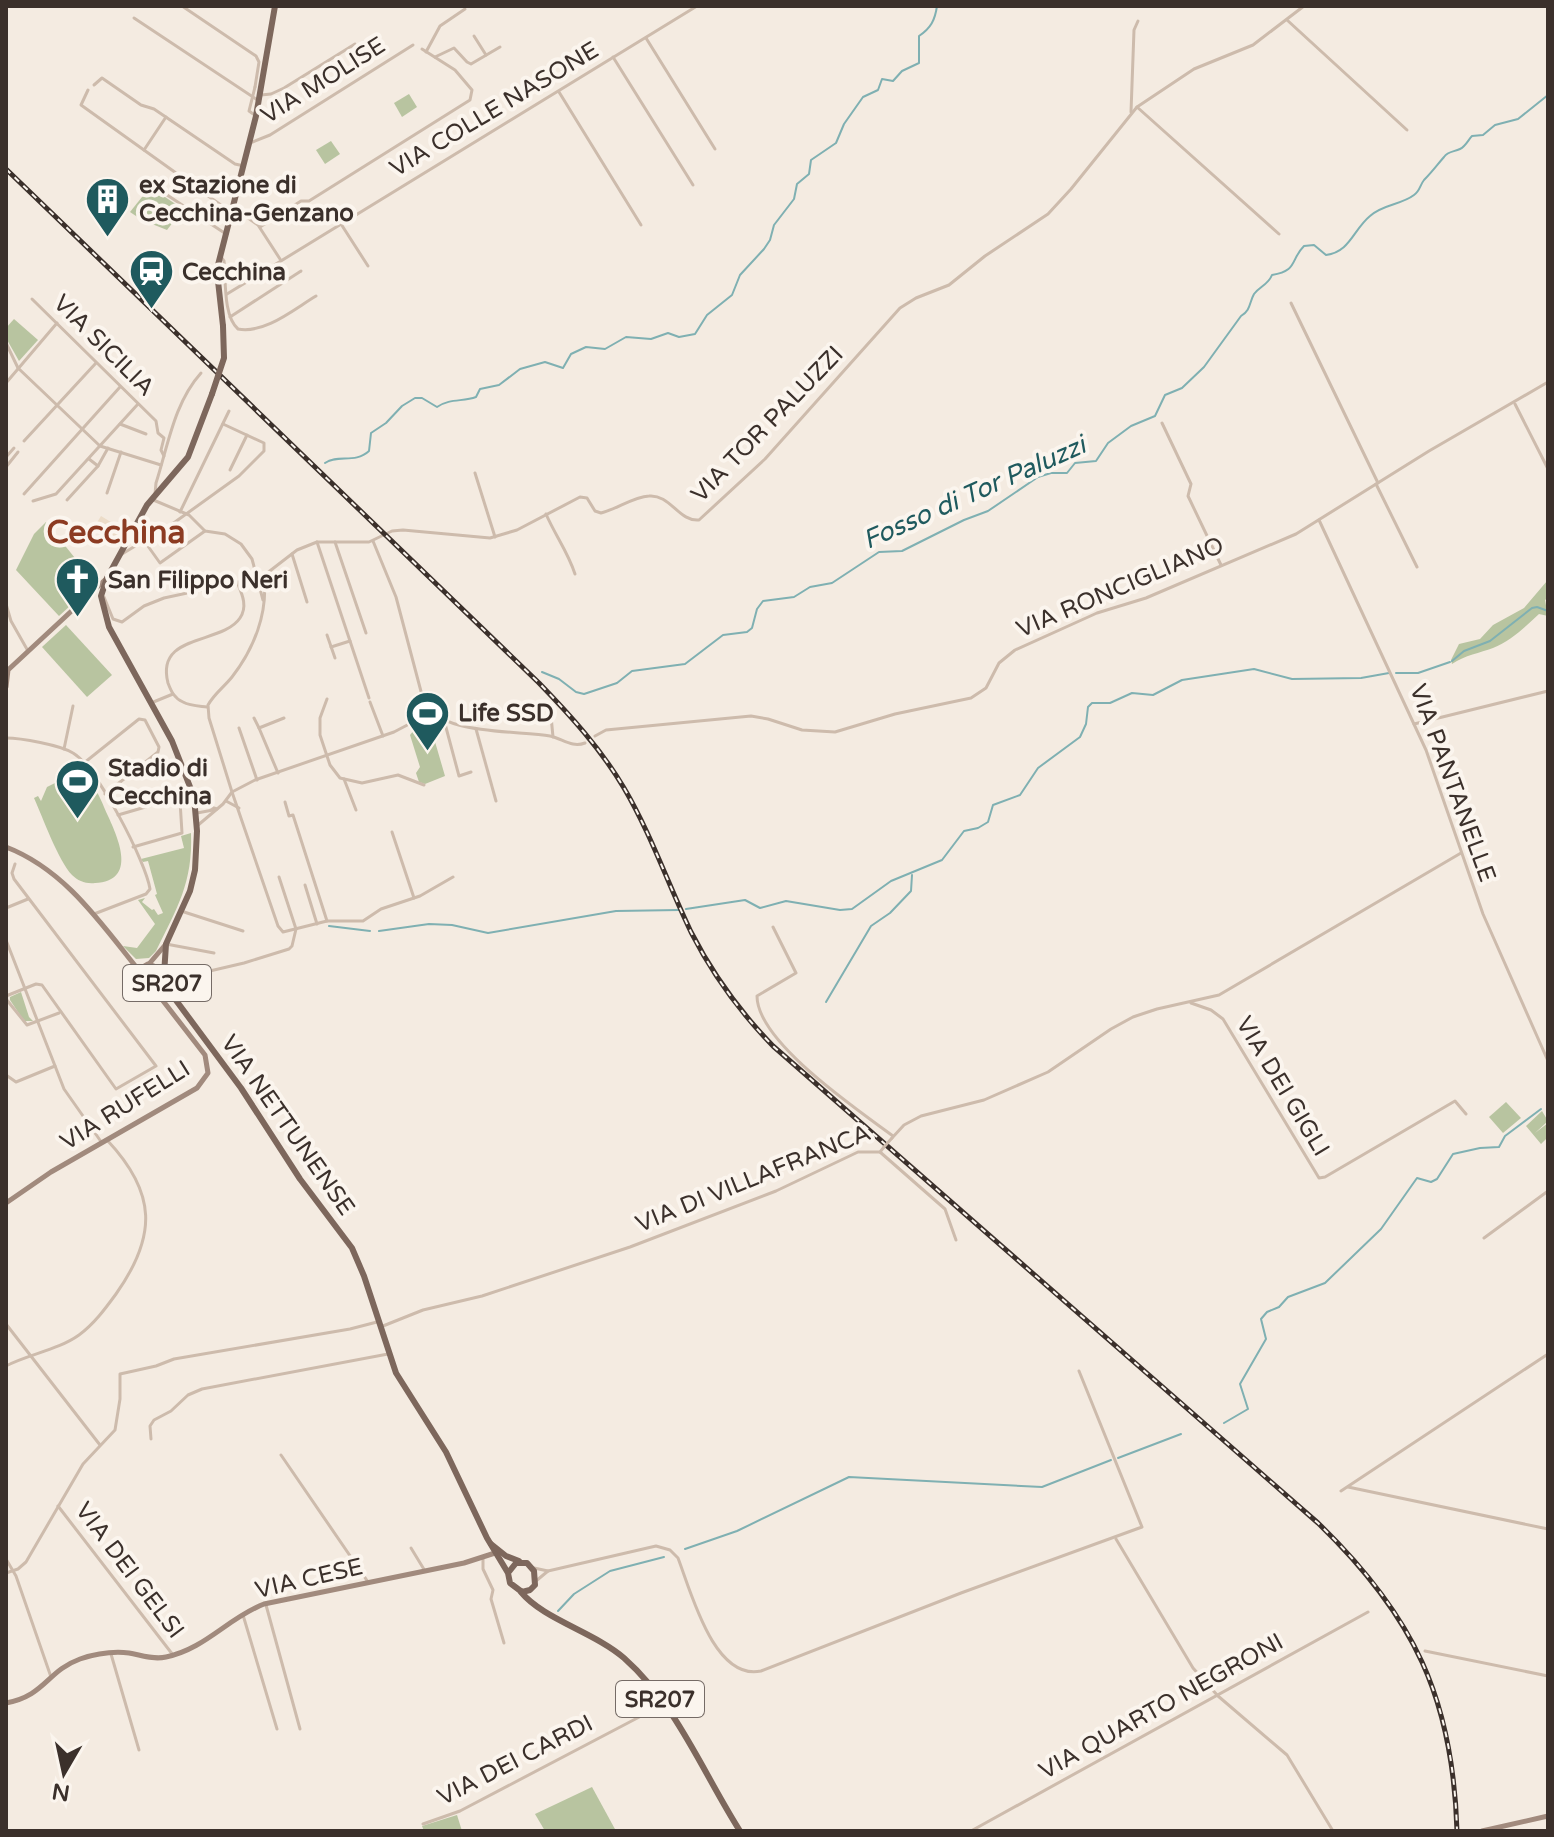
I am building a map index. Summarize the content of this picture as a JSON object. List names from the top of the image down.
{
  "streets": {
    "main road": ["SR207", "VIA NETTUNENSE"],
    "street": [
      "VIA MOLISE",
      "VIA COLLE NASONE",
      "VIA SICILIA",
      "VIA TOR PALUZZI",
      "VIA RONCIGLIANO",
      "VIA PANTANELLE",
      "VIA DEI GIGLI",
      "VIA RUFELLI",
      "VIA DI VILLAFRANCA",
      "VIA DEI GELSI",
      "VIA CESE",
      "VIA QUARTO NEGRONI",
      "VIA DEI CARDI"
    ]
  },
  "crossings": [
    ["VIA MOLISE", "VIA NETTUNENSE"],
    ["VIA TOR PALUZZI", "VIA NETTUNENSE"],
    ["VIA RONCIGLIANO", "VIA PANTANELLE"],
    ["VIA PANTANELLE", "VIA DI VILLAFRANCA"],
    ["VIA DEI GIGLI", "VIA DI VILLAFRANCA"],
    ["VIA NETTUNENSE", "VIA DI VILLAFRANCA"],
    ["VIA NETTUNENSE", "VIA CESE"],
    ["VIA NETTUNENSE", "VIA DEI CARDI"],
    ["VIA DEI GELSI", "VIA CESE"]
  ],
  "districts": ["Cecchina"],
  "water": ["Fosso di Tor Paluzzi"],
  "places": {
    "building": ["ex Stazione di Cecchina-Genzano"],
    "station": ["Cecchina"],
    "church": ["San Filippo Neri"],
    "sports": ["Life SSD", "Stadio di Cecchina"]
  },
  "north": "bottom"
}
